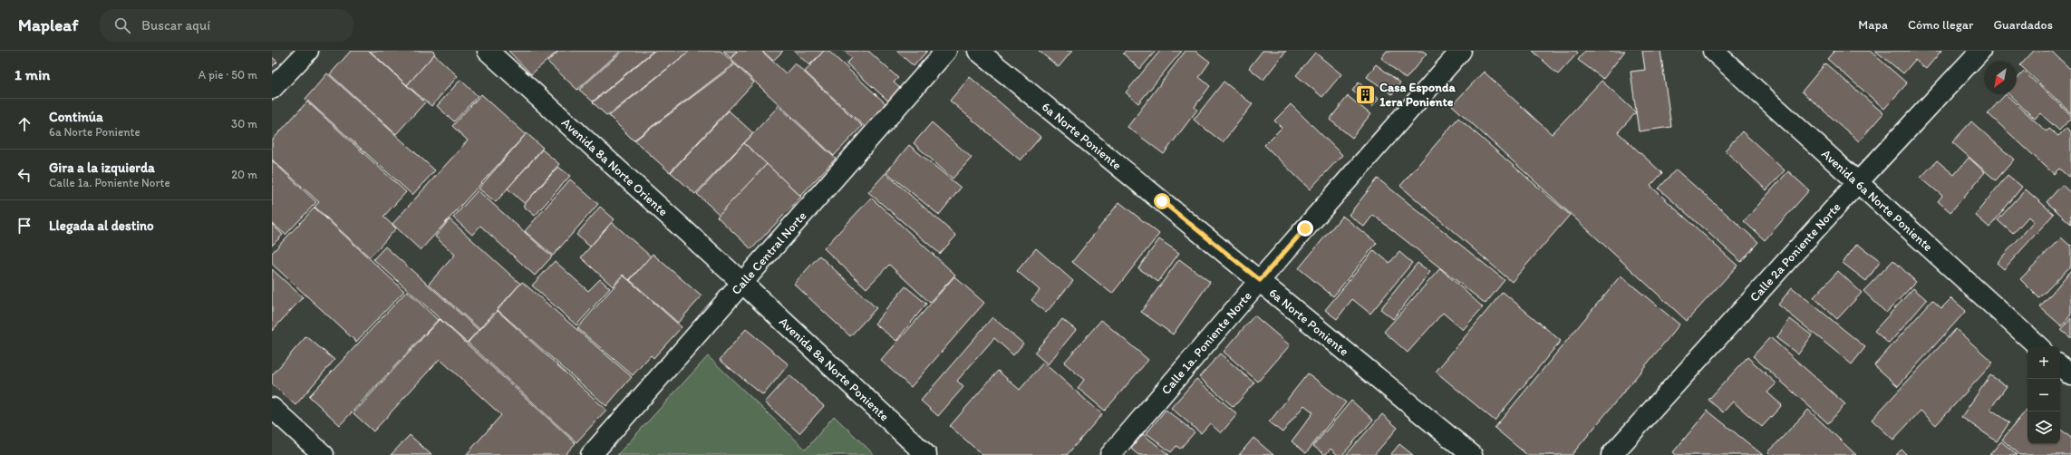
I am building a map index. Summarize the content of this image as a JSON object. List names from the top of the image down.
{
  "streets": {
    "street": [
      "6a Norte Poniente",
      "Avenida 8a Norte Oriente",
      "Avenida 6a Norte Poniente",
      "Calle 2a Poniente Norte",
      "Calle Central Norte",
      "Calle 1a. Poniente Norte",
      "Avenida 8a Norte Poniente"
    ]
  },
  "crossings": [
    ["6a Norte Poniente", "Calle 1a. Poniente Norte"],
    ["Avenida 8a Norte Oriente", "Calle Central Norte"],
    ["Avenida 8a Norte Oriente", "Avenida 8a Norte Poniente"],
    ["Avenida 6a Norte Poniente", "Calle 2a Poniente Norte"],
    ["Calle Central Norte", "Avenida 8a Norte Poniente"]
  ],
  "places": {
    "building": ["Casa Esponda 1era Poniente"]
  },
  "north": "bottom left",
  "page": {
    "header": "Mapleaf",
    "search": "Buscar aquí",
    "nav": ["Mapa", "Cómo llegar", "Guardados"],
    "heading": ["1 min", "A pie · 50 m"],
    "list": [
      ["Continúa", "6a Norte Poniente", "30 m"],
      ["Gira a la izquierda", "Calle 1a. Poniente Norte", "20 m"],
      "Llegada al destino"
    ],
    "map_buttons": ["+", "−"]
  }
}
